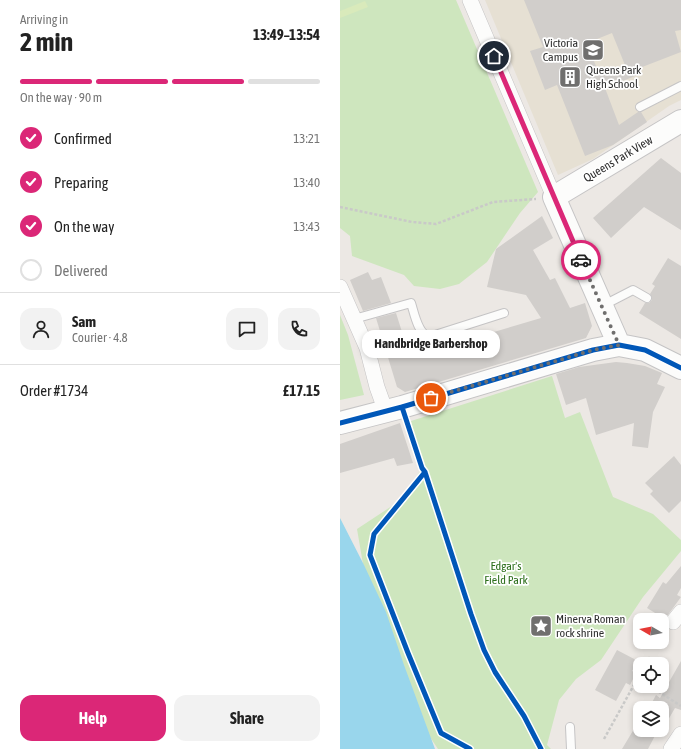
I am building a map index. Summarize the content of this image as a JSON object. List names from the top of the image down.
{
  "streets": {
    "street": ["Queens Park View"]
  },
  "parks": ["Edgar's Field Park"],
  "places": {
    "school or university": ["Victoria Campus"],
    "building": ["Queens Park High School"],
    "other": ["Handbridge Barbershop"],
    "place": ["Minerva Roman rock shrine"]
  },
  "north": "left",
  "page": {
    "heading": ["2 min", "Arriving in", "13:49–13:54"],
    "panel": [
      "Sam",
      "Courier · 4.8",
      "Order #1734",
      "£17.15"
    ],
    "bar": "On the way · 90 m",
    "list": [
      ["Confirmed", "13:21"],
      ["Preparing", "13:40"],
      ["On the way", "13:43"],
      "Delivered"
    ],
    "bubble": "Handbridge Barbershop",
    "buttons": ["Help", "Share"]
  }
}
